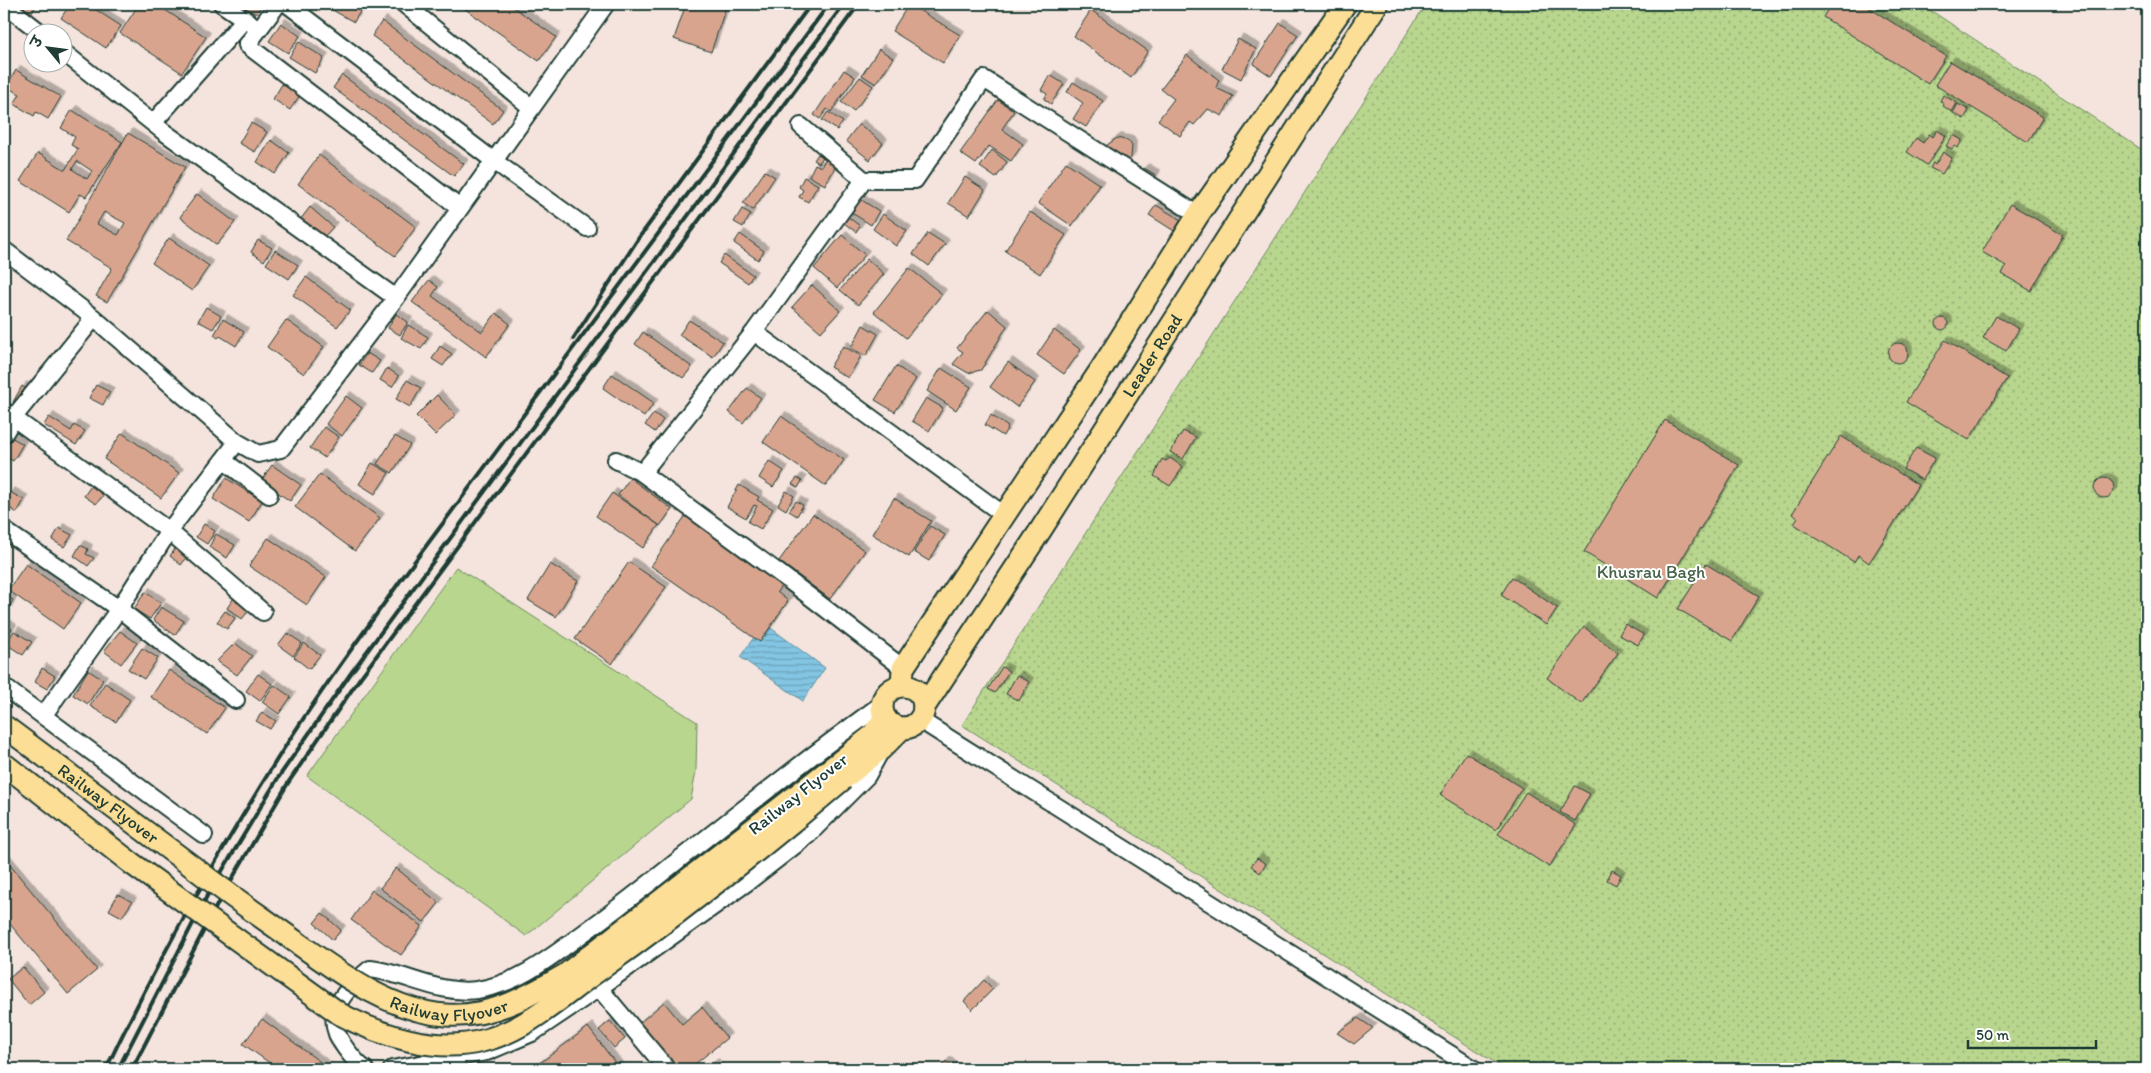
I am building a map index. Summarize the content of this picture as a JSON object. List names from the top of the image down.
{
  "streets": {
    "main road": ["Leader Road", "Railway Flyover"]
  },
  "crossings": [
    ["Leader Road", "Railway Flyover"]
  ],
  "parks": ["Khusrau Bagh"],
  "scale_bar": "50 m",
  "north": "top left"
}
